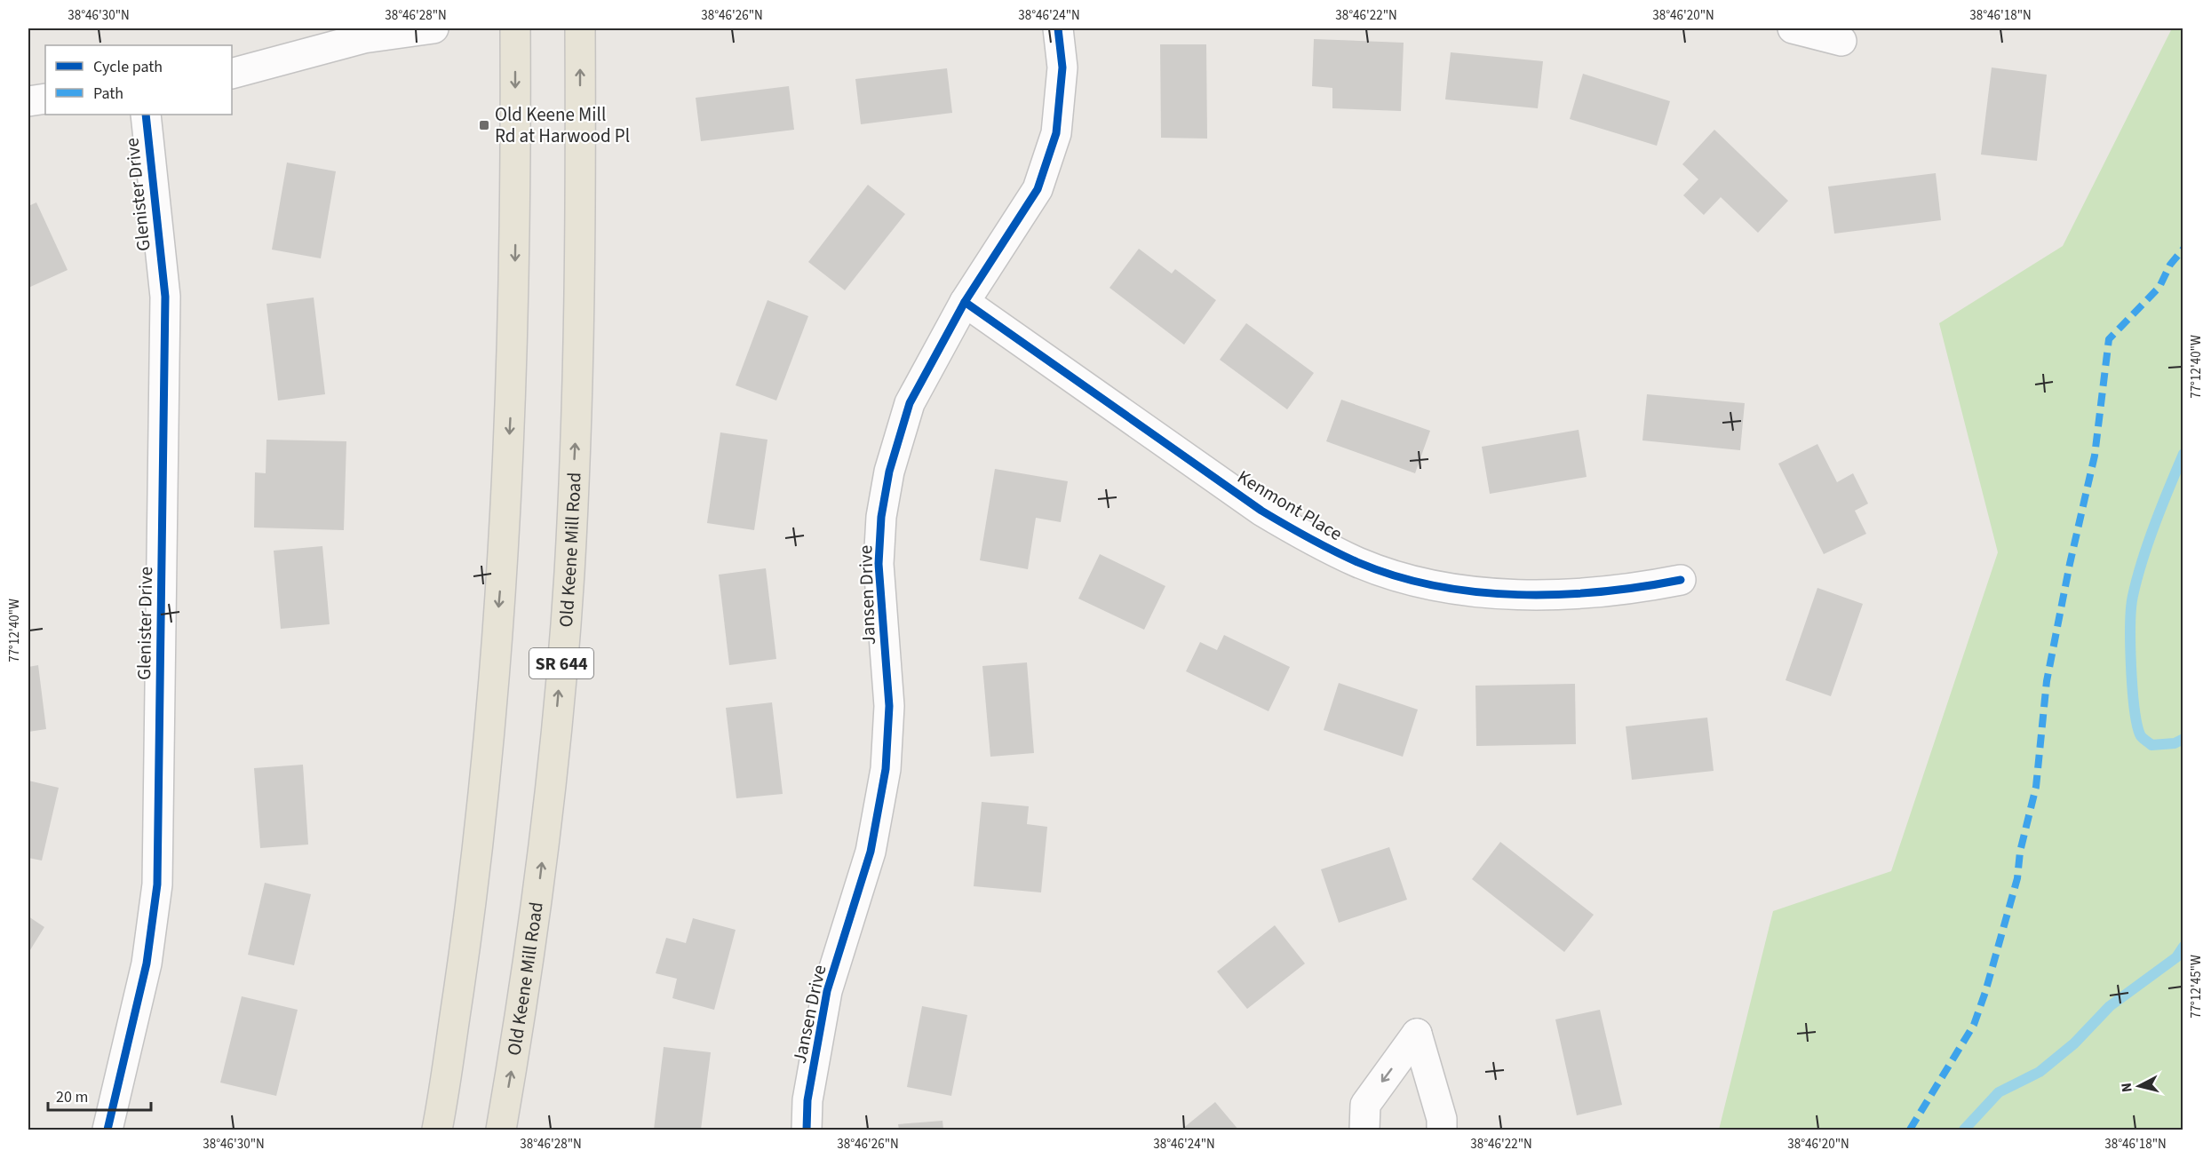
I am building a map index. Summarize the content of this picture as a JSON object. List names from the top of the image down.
{
  "streets": {
    "main road": ["Old Keene Mill Road", "SR 644"],
    "street": ["Glenister Drive", "Kenmont Place", "Jansen Drive"]
  },
  "crossings": [
    ["Kenmont Place", "Jansen Drive"]
  ],
  "places": {
    "transit": ["Old Keene Mill Rd at Harwood Pl"]
  },
  "legend": ["Cycle path", "Path"],
  "scale_bar": "20 m",
  "north": "left",
  "coordinates": [
    "38°46'30\"N",
    "38°46'28\"N",
    "38°46'26\"N",
    "38°46'24\"N",
    "38°46'22\"N",
    "38°46'20\"N",
    "38°46'18\"N",
    "77°12'40\"W",
    "77°12'45\"W"
  ]
}
